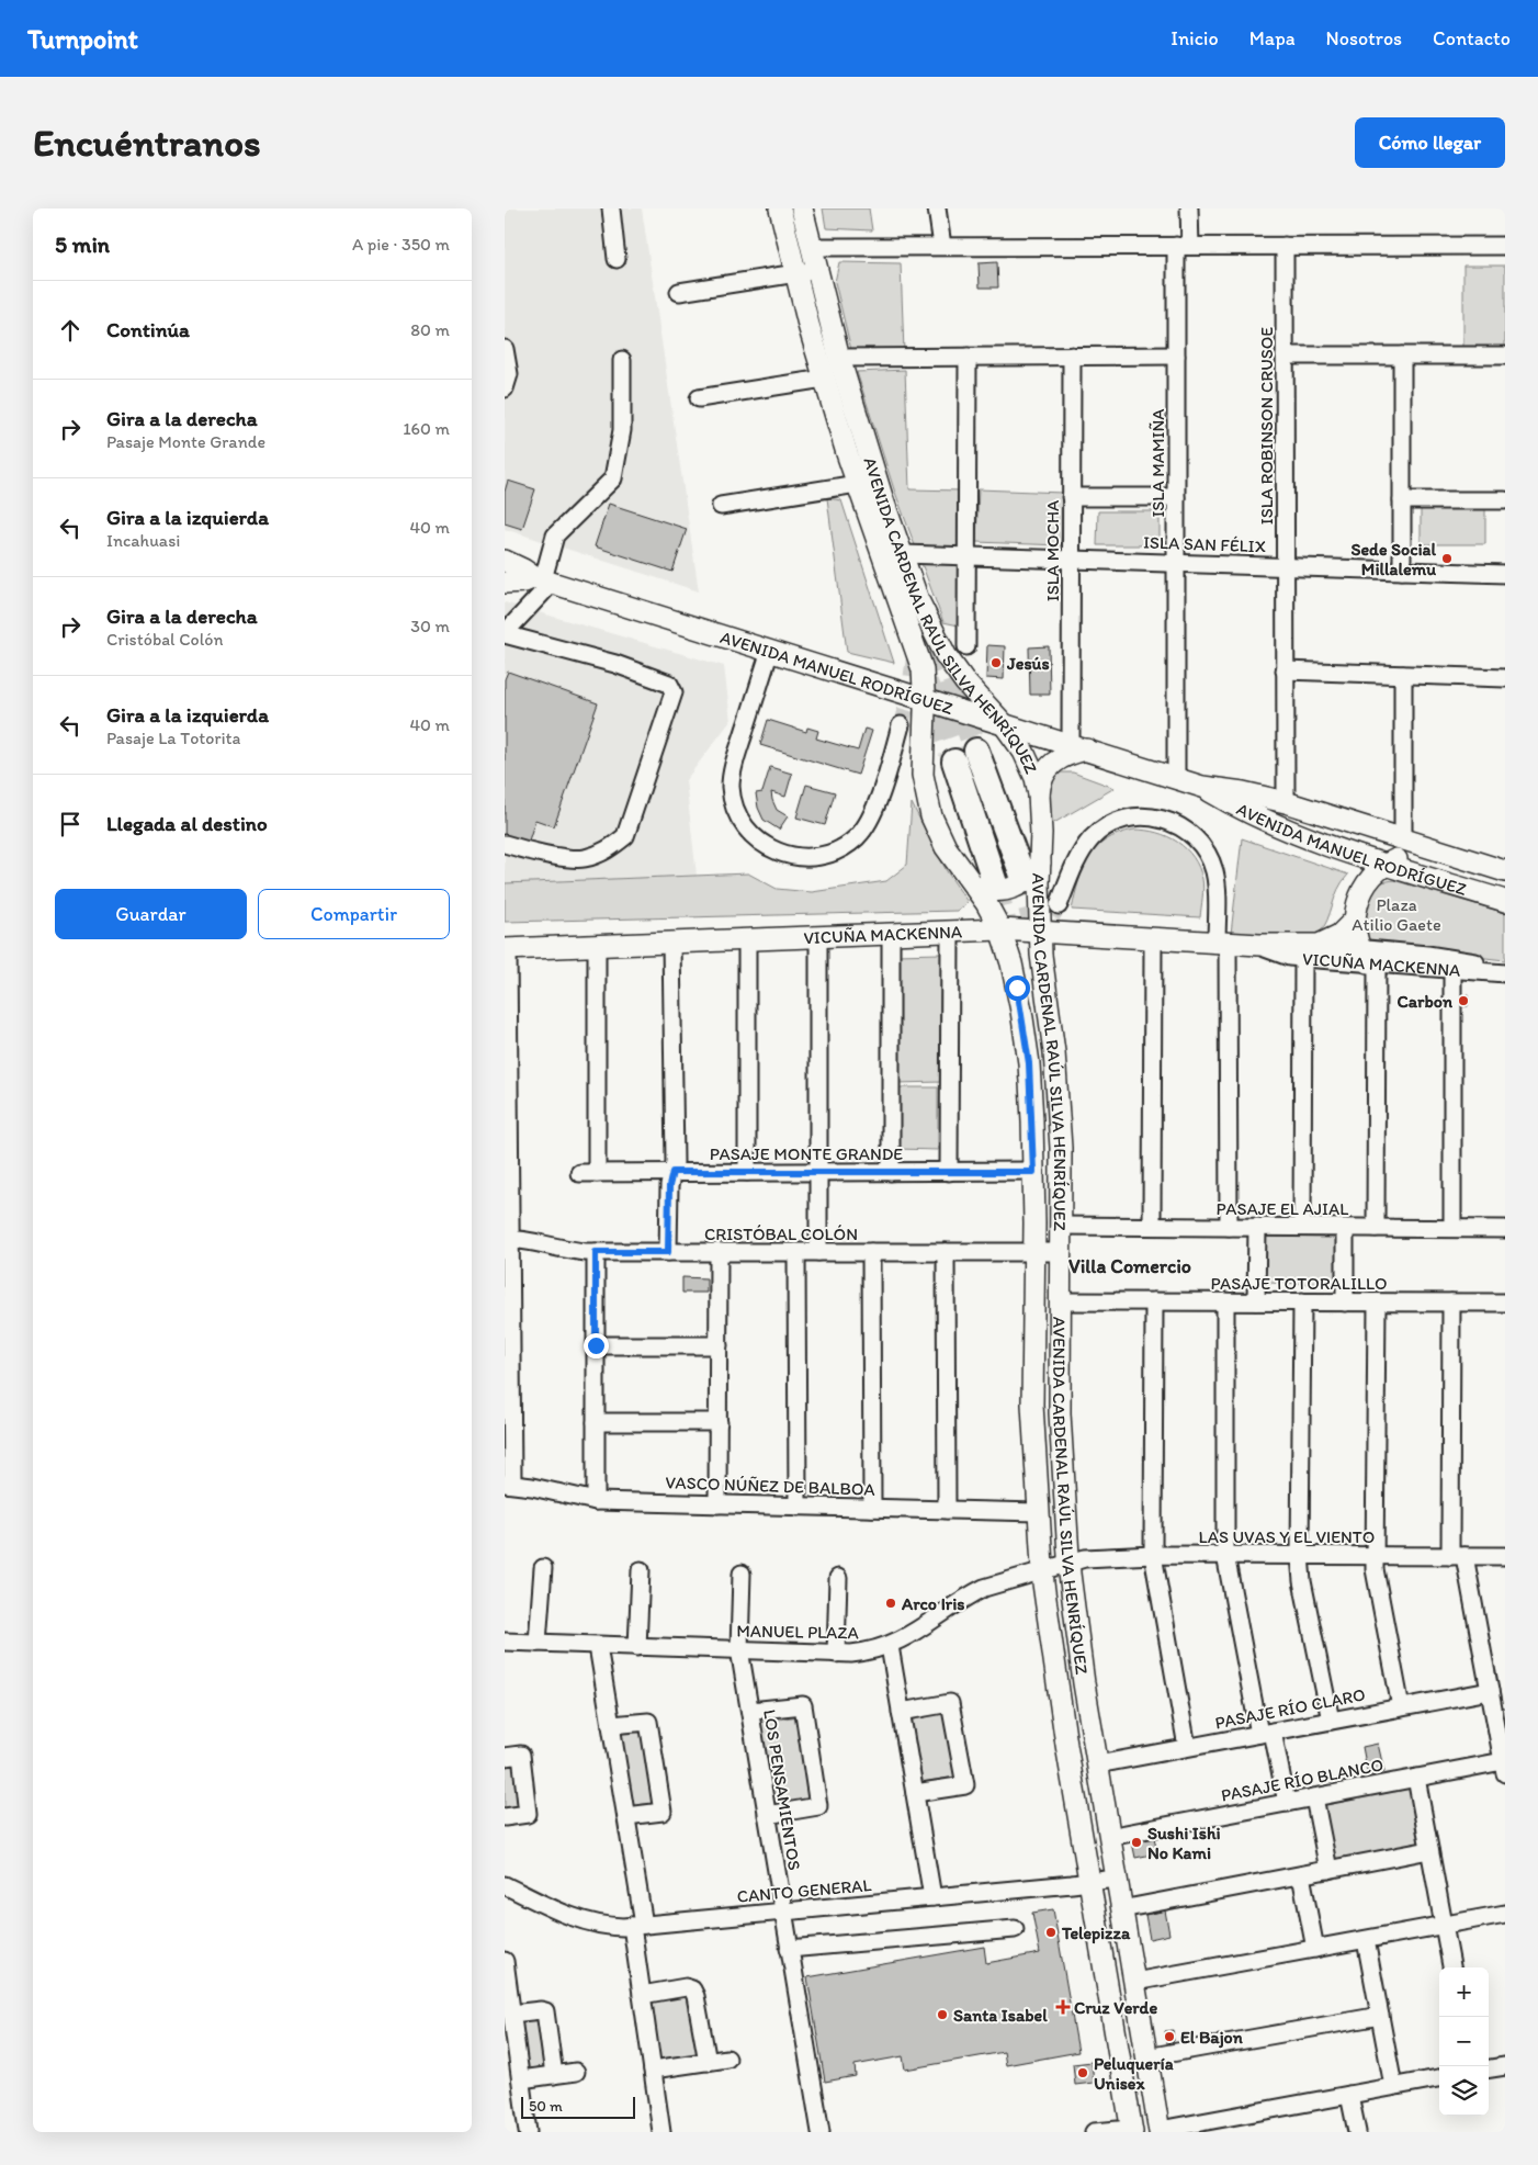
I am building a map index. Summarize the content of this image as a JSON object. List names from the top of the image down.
{
  "streets": {
    "main road": ["AVENIDA CARDENAL RAÚL SILVA HENRÍQUEZ", "AVENIDA MANUEL RODRÍGUEZ", "VICUÑA MACKENNA"],
    "street": [
      "ISLA ROBINSON CRUSOE",
      "ISLA MAMIÑA",
      "ISLA SAN FÉLIX",
      "ISLA MOCHA",
      "PASAJE MONTE GRANDE",
      "PASAJE EL AJIAL",
      "CRISTÓBAL COLÓN",
      "PASAJE TOTORALILLO",
      "VASCO NÚÑEZ DE BALBOA",
      "LAS UVAS Y EL VIENTO",
      "MANUEL PLAZA",
      "PASAJE RÍO CLARO",
      "PASAJE RÍO BLANCO",
      "LOS PENSAMIENTOS",
      "CANTO GENERAL"
    ]
  },
  "crossings": [
    ["ISLA ROBINSON CRUSOE", "ISLA SAN FÉLIX"],
    ["ISLA ROBINSON CRUSOE", "AVENIDA MANUEL RODRÍGUEZ"],
    ["ISLA MAMIÑA", "ISLA SAN FÉLIX"],
    ["ISLA MAMIÑA", "AVENIDA MANUEL RODRÍGUEZ"],
    ["ISLA SAN FÉLIX", "ISLA MOCHA"],
    ["ISLA SAN FÉLIX", "AVENIDA CARDENAL RAÚL SILVA HENRÍQUEZ"],
    ["ISLA MOCHA", "AVENIDA MANUEL RODRÍGUEZ"],
    ["AVENIDA CARDENAL RAÚL SILVA HENRÍQUEZ", "AVENIDA MANUEL RODRÍGUEZ"],
    ["AVENIDA CARDENAL RAÚL SILVA HENRÍQUEZ", "VICUÑA MACKENNA"],
    ["AVENIDA CARDENAL RAÚL SILVA HENRÍQUEZ", "PASAJE MONTE GRANDE"],
    ["AVENIDA CARDENAL RAÚL SILVA HENRÍQUEZ", "PASAJE EL AJIAL"],
    ["AVENIDA CARDENAL RAÚL SILVA HENRÍQUEZ", "CRISTÓBAL COLÓN"],
    ["AVENIDA CARDENAL RAÚL SILVA HENRÍQUEZ", "PASAJE TOTORALILLO"],
    ["AVENIDA CARDENAL RAÚL SILVA HENRÍQUEZ", "VASCO NÚÑEZ DE BALBOA"],
    ["AVENIDA CARDENAL RAÚL SILVA HENRÍQUEZ", "LAS UVAS Y EL VIENTO"],
    ["AVENIDA CARDENAL RAÚL SILVA HENRÍQUEZ", "MANUEL PLAZA"],
    ["AVENIDA CARDENAL RAÚL SILVA HENRÍQUEZ", "PASAJE RÍO CLARO"],
    ["AVENIDA CARDENAL RAÚL SILVA HENRÍQUEZ", "PASAJE RÍO BLANCO"],
    ["AVENIDA CARDENAL RAÚL SILVA HENRÍQUEZ", "CANTO GENERAL"],
    ["LAS UVAS Y EL VIENTO", "MANUEL PLAZA"],
    ["MANUEL PLAZA", "LOS PENSAMIENTOS"],
    ["LOS PENSAMIENTOS", "CANTO GENERAL"]
  ],
  "districts": ["Villa Comercio"],
  "parks": ["Plaza Atilio Gaete"],
  "places": {
    "other": [
      "Sede Social Millalemu",
      "Jesús",
      "Carbon",
      "Arco Iris",
      "Sushi Ishi No Kami",
      "Telepizza",
      "Santa Isabel",
      "El Bajon",
      "Peluquería Unisex"
    ],
    "health": ["Cruz Verde"]
  },
  "scale_bar": "50 m",
  "page": {
    "header": "Turnpoint",
    "nav": [
      "Inicio",
      "Mapa",
      "Nosotros",
      "Contacto"
    ],
    "buttons": [
      "Cómo llegar",
      ["Guardar", "Compartir"]
    ],
    "title": "Encuéntranos",
    "heading": ["5 min", "A pie · 350 m"],
    "list": [
      ["Continúa", "80 m"],
      ["Gira a la derecha", "Pasaje Monte Grande", "160 m"],
      ["Gira a la izquierda", "Incahuasi", "40 m"],
      ["Gira a la derecha", "Cristóbal Colón", "30 m"],
      ["Gira a la izquierda", "Pasaje La Totorita", "40 m"],
      "Llegada al destino"
    ],
    "map_buttons": ["+", "−"],
    "scale": "50 m"
  }
}
